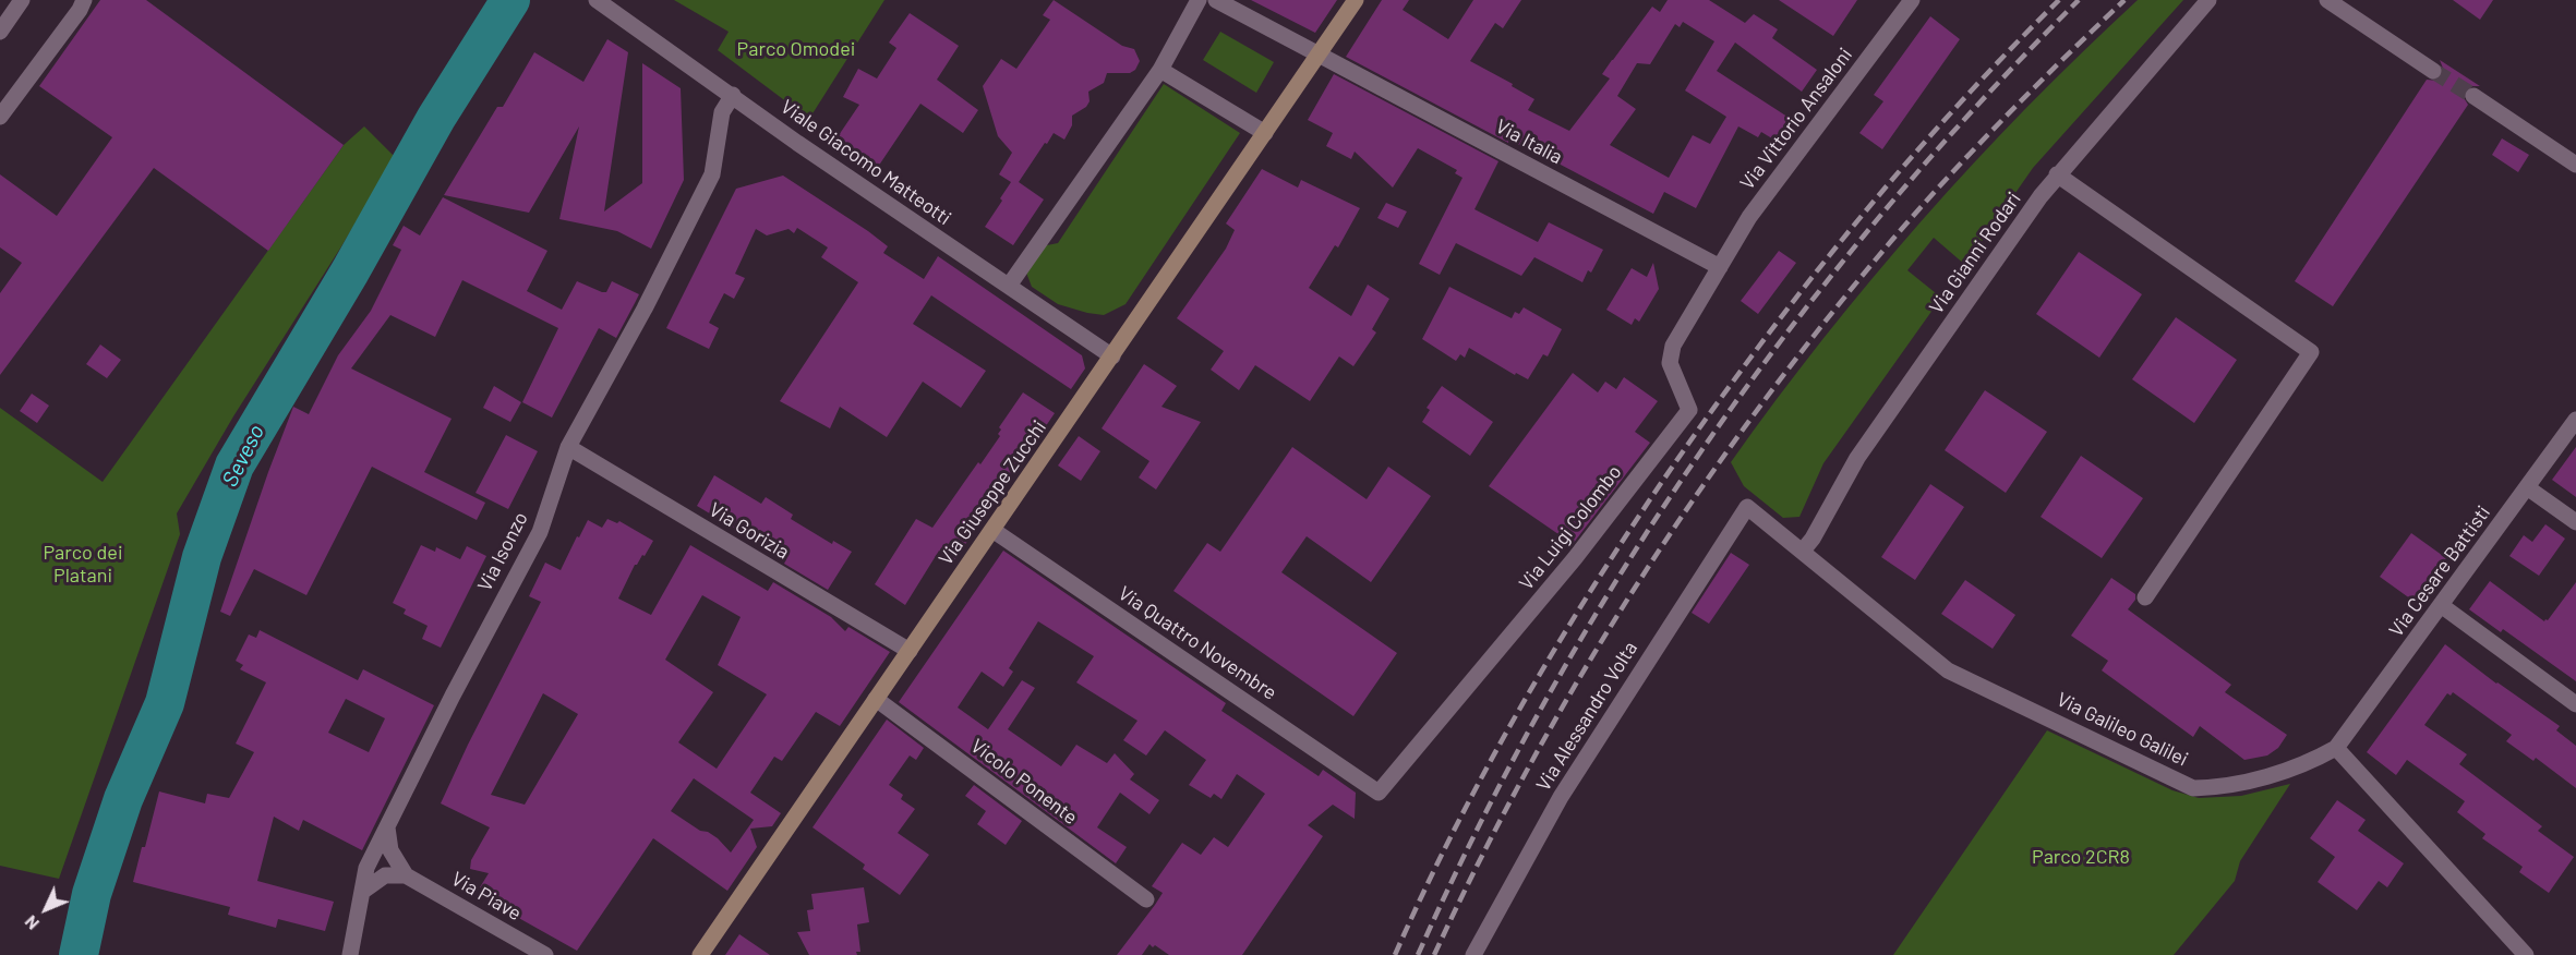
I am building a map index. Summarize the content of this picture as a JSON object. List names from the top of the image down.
{
  "streets": {
    "street": [
      "Via Vittorio Ansaloni",
      "Via Italia",
      "Viale Giacomo Matteotti",
      "Via Gianni Rodari",
      "Via Giuseppe Zucchi",
      "Via Luigi Colombo",
      "Via Gorizia",
      "Via Isonzo",
      "Via Cesare Battisti",
      "Via Quattro Novembre",
      "Via Alessandro Volta",
      "Via Galileo Galilei",
      "Vicolo Ponente",
      "Via Piave"
    ]
  },
  "crossings": [
    ["Via Vittorio Ansaloni", "Via Italia"],
    ["Via Vittorio Ansaloni", "Via Luigi Colombo"],
    ["Via Italia", "Via Giuseppe Zucchi"],
    ["Via Italia", "Via Luigi Colombo"],
    ["Viale Giacomo Matteotti", "Via Giuseppe Zucchi"],
    ["Viale Giacomo Matteotti", "Via Isonzo"],
    ["Via Gianni Rodari", "Via Galileo Galilei"],
    ["Via Giuseppe Zucchi", "Via Gorizia"],
    ["Via Giuseppe Zucchi", "Via Quattro Novembre"],
    ["Via Giuseppe Zucchi", "Vicolo Ponente"],
    ["Via Luigi Colombo", "Via Quattro Novembre"],
    ["Via Gorizia", "Via Isonzo"],
    ["Via Cesare Battisti", "Via Galileo Galilei"],
    ["Via Alessandro Volta", "Via Galileo Galilei"]
  ],
  "water": ["Seveso"],
  "parks": ["Parco Omodei", "Parco dei Platani", "Parco 2CR8"],
  "north": "bottom left"
}
